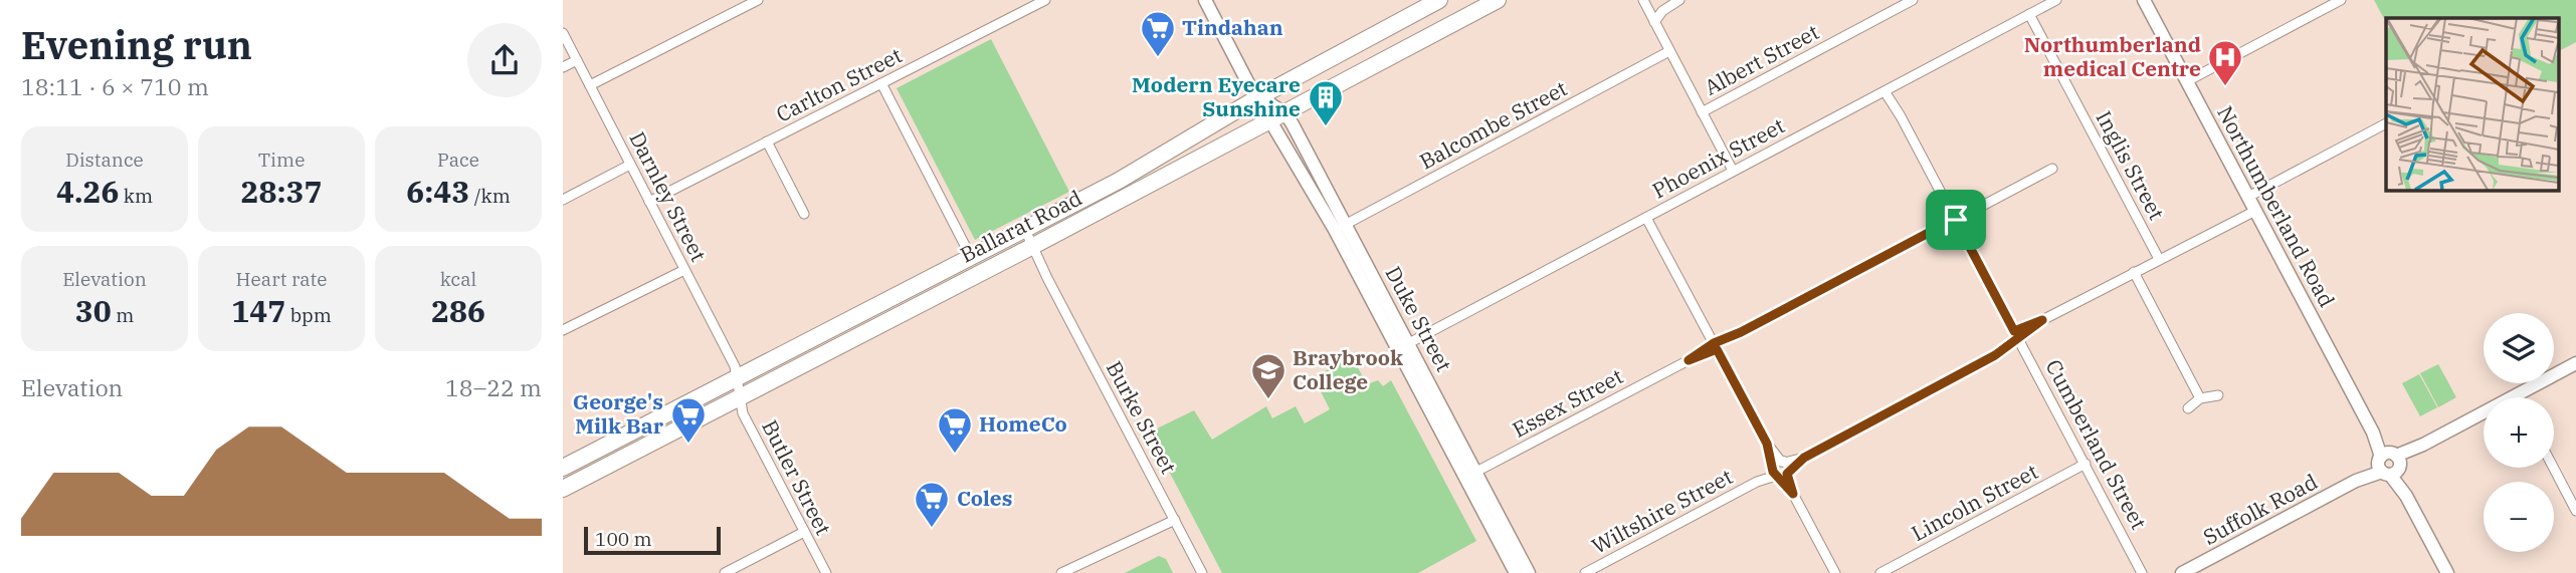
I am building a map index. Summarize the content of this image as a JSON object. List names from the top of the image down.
{
  "streets": {
    "highway": ["Ballarat Road"],
    "street": [
      "Albert Street",
      "Carlton Street",
      "Balcombe Street",
      "Phoenix Street",
      "Inglis Street",
      "Darnley Street",
      "Northumberland Road",
      "Duke Street",
      "Essex Street",
      "Burke Street",
      "Cumberland Street",
      "Butler Street",
      "Lincoln Street",
      "Suffolk Road",
      "Wiltshire Street"
    ]
  },
  "crossings": [
    ["Carlton Street", "Darnley Street"],
    ["Balcombe Street", "Duke Street"],
    ["Phoenix Street", "Inglis Street"],
    ["Phoenix Street", "Duke Street"],
    ["Phoenix Street", "Cumberland Street"],
    ["Inglis Street", "Wiltshire Street"],
    ["Darnley Street", "Ballarat Road"],
    ["Darnley Street", "Butler Street"],
    ["Northumberland Road", "Suffolk Road"],
    ["Northumberland Road", "Wiltshire Street"],
    ["Ballarat Road", "Duke Street"],
    ["Ballarat Road", "Burke Street"],
    ["Ballarat Road", "Butler Street"],
    ["Duke Street", "Essex Street"],
    ["Essex Street", "Cumberland Street"],
    ["Cumberland Street", "Lincoln Street"],
    ["Cumberland Street", "Wiltshire Street"]
  ],
  "places": {
    "supermarket": [
      "Tindahan",
      "George's Milk Bar",
      "HomeCo",
      "Coles"
    ],
    "hospital": ["Northumberland medical Centre"],
    "building": ["Modern Eyecare Sunshine"],
    "school or university": ["Braybrook College"]
  },
  "scale_bar": "100 m",
  "page": {
    "heading": ["Evening run", "18:11 · 6 × 710 m"],
    "stats": [
      ["Distance", "4.26 km"],
      ["Time", "28:37"],
      ["Pace", "6:43 /km"],
      ["Elevation", "30 m"],
      ["Heart rate", "147 bpm"],
      ["kcal", "286"]
    ],
    "map_buttons": ["+", "−"],
    "chart": ["Elevation", "18–22 m"],
    "scale": "100 m"
  }
}
